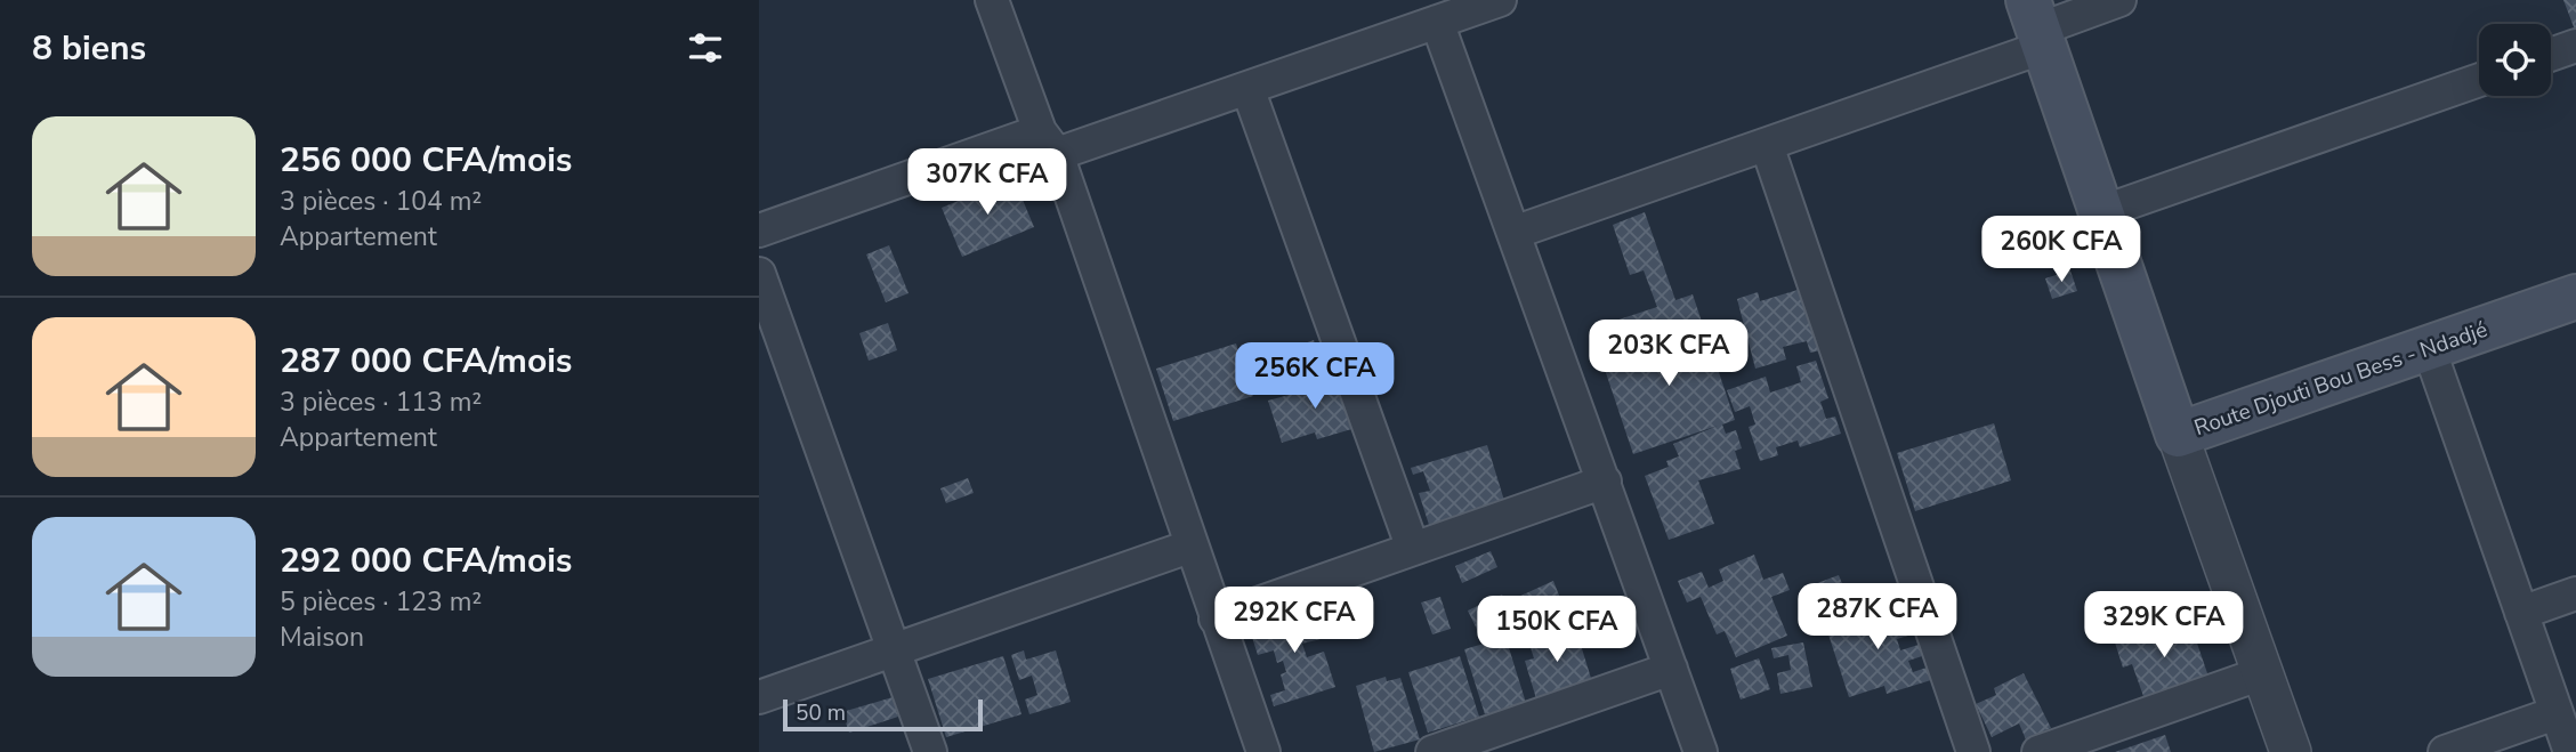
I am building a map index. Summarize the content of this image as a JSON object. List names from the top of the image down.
{
  "streets": {
    "main road": ["Route Djouti Bou Bess - Ndadjé"]
  },
  "scale_bar": "50 m",
  "page": {
    "heading": "8 biens",
    "list": [
      {
        "name": "256 000 CFA/mois",
        "note": "3 pièces · 104 m² · Appartement"
      },
      {
        "name": "287 000 CFA/mois",
        "note": "3 pièces · 113 m² · Appartement"
      },
      {
        "name": "292 000 CFA/mois",
        "note": "5 pièces · 123 m² · Maison"
      }
    ],
    "price": [
      "307K CFA",
      "260K CFA",
      "203K CFA",
      "256K CFA",
      "287K CFA",
      "292K CFA",
      "329K CFA",
      "150K CFA"
    ],
    "scale": "50 m"
  }
}
